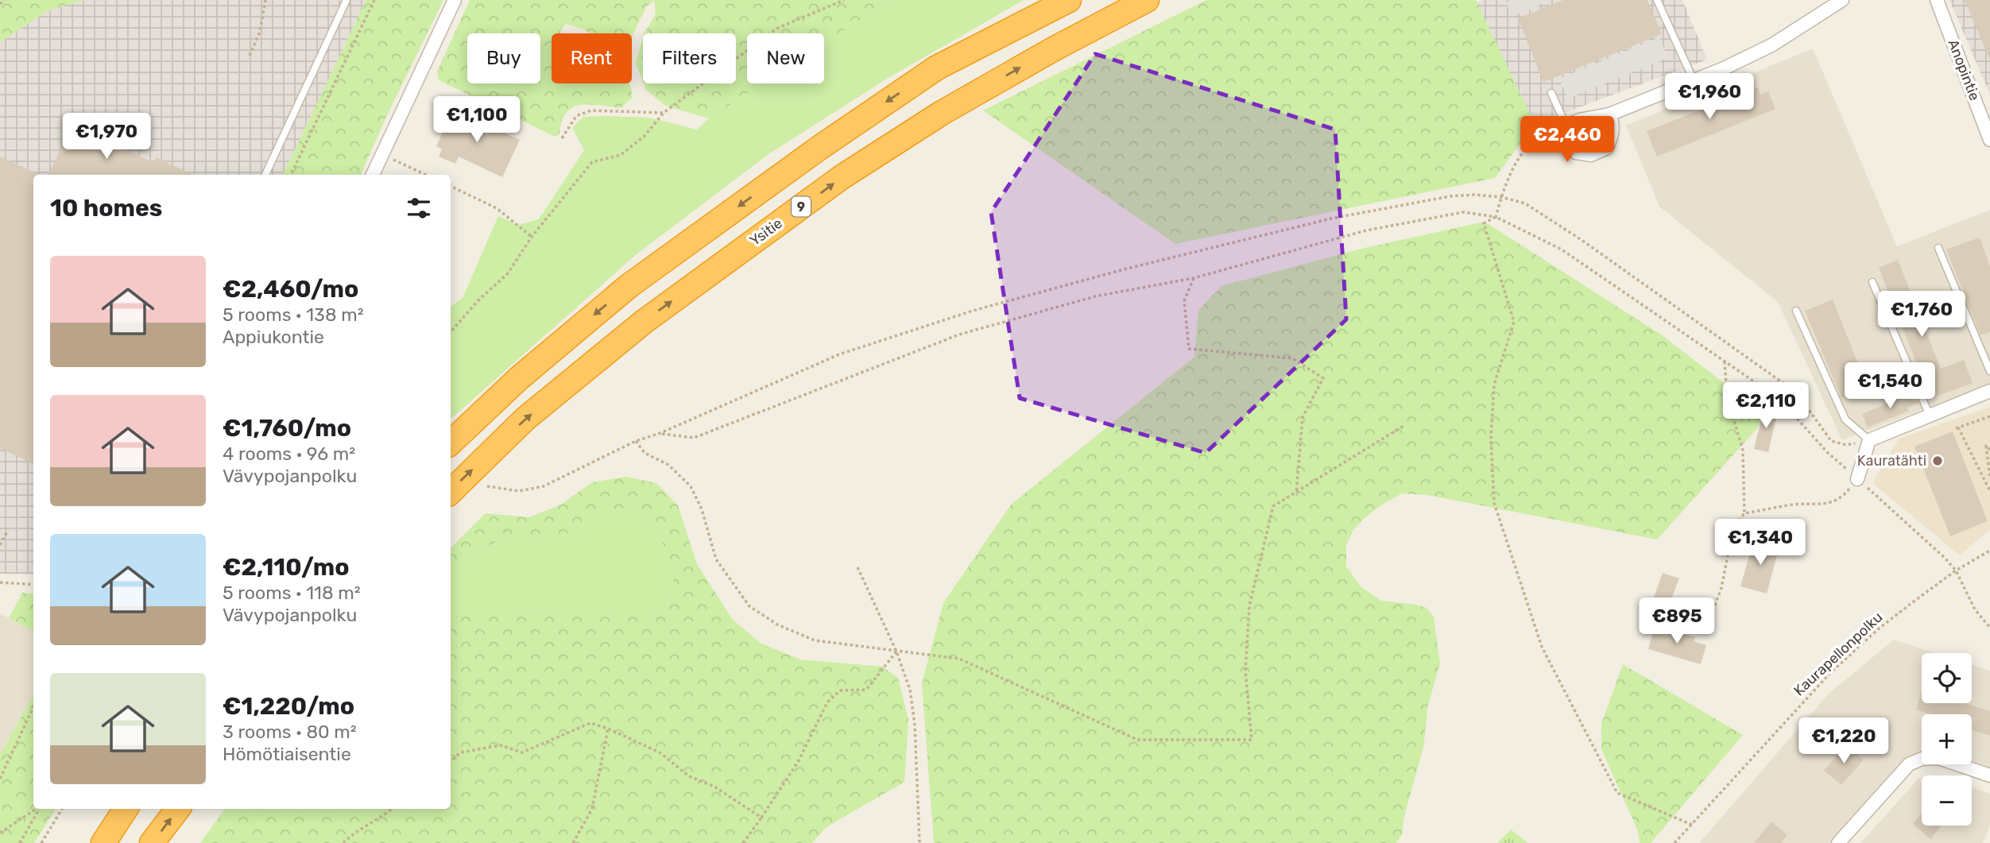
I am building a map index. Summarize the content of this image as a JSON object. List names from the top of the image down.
{
  "streets": {
    "highway": ["9", "Ysitie"],
    "street": ["Anopintie"],
    "path": ["Kaurapellonpolku"]
  },
  "places": ["Kauratähti"],
  "page": {
    "chip": [
      "Buy",
      "Rent",
      "Filters",
      "New"
    ],
    "price": [
      "€1,960",
      "€1,100",
      "€1,970",
      "€2,460",
      "€1,760",
      "€1,540",
      "€2,110",
      "€1,340",
      "€895",
      "€1,220"
    ],
    "heading": "10 homes",
    "list": [
      {
        "name": "€2,460/mo",
        "note": "5 rooms · 138 m² · Appiukontie"
      },
      {
        "name": "€1,760/mo",
        "note": "4 rooms · 96 m² · Vävypojanpolku"
      },
      {
        "name": "€2,110/mo",
        "note": "5 rooms · 118 m² · Vävypojanpolku"
      },
      {
        "name": "€1,220/mo",
        "note": "3 rooms · 80 m² · Hömötiaisentie"
      }
    ],
    "map_buttons": ["+", "−"]
  }
}
